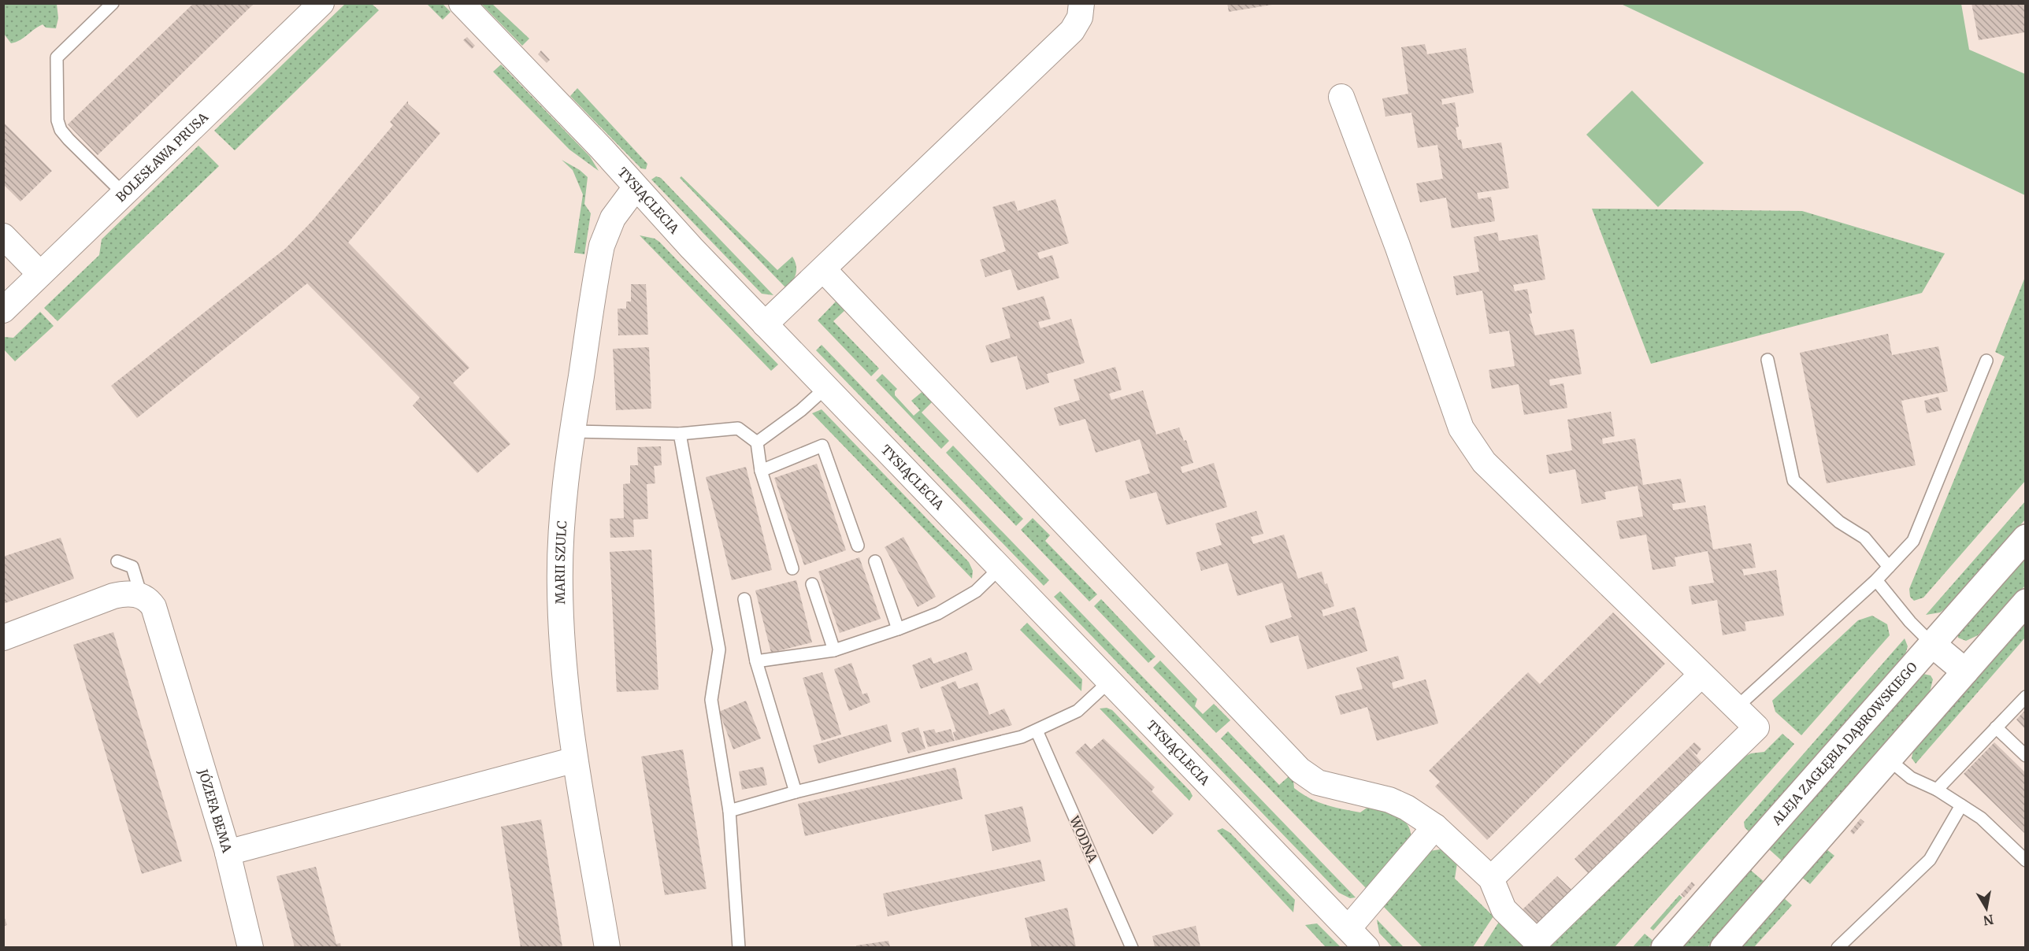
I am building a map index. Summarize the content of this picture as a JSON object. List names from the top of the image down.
{
  "streets": {
    "street": [
      "BOLESŁAWA PRUSA",
      "TYSIĄCLECIA",
      "MARII SZULC",
      "ALEJA ZAGŁĘBIA DĄBROWSKIEGO",
      "JÓZEFA BEMA"
    ],
    "lane": ["WODNA"]
  },
  "crossings": [
    ["TYSIĄCLECIA", "MARII SZULC"],
    ["MARII SZULC", "JÓZEFA BEMA"]
  ],
  "north": "bottom"
}
